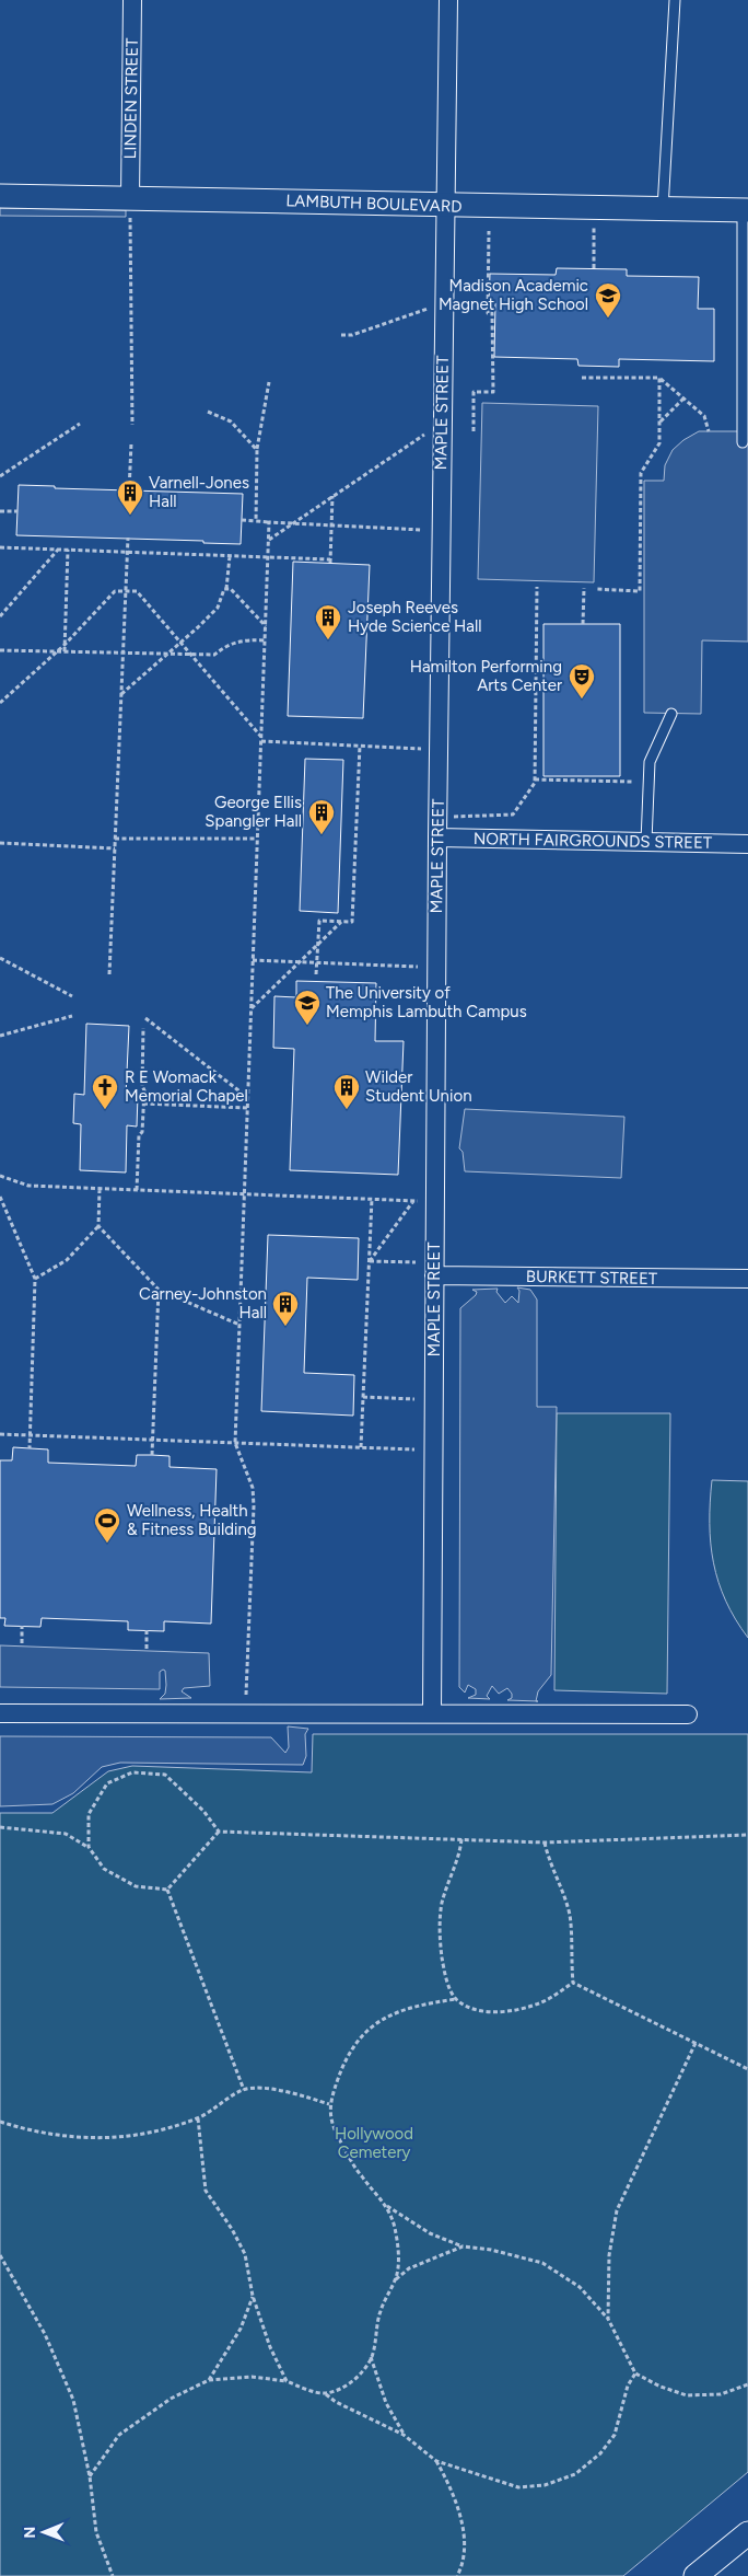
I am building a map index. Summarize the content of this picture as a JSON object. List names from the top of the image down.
{
  "streets": {
    "street": [
      "LINDEN STREET",
      "LAMBUTH BOULEVARD",
      "MAPLE STREET",
      "NORTH FAIRGROUNDS STREET",
      "BURKETT STREET"
    ]
  },
  "crossings": [
    ["LINDEN STREET", "LAMBUTH BOULEVARD"],
    ["LAMBUTH BOULEVARD", "MAPLE STREET"],
    ["MAPLE STREET", "NORTH FAIRGROUNDS STREET"],
    ["MAPLE STREET", "BURKETT STREET"]
  ],
  "parks": ["Hollywood Cemetery"],
  "places": {
    "school or university": ["Madison Academic Magnet High School", "The University of Memphis Lambuth Campus"],
    "building": [
      "Varnell-Jones Hall",
      "Joseph Reeves Hyde Science Hall",
      "George Ellis Spangler Hall",
      "Wilder Student Union",
      "Carney-Johnston Hall"
    ],
    "theatre": ["Hamilton Performing Arts Center"],
    "church": ["R E Womack Memorial Chapel"],
    "sports": ["Wellness, Health & Fitness Building"]
  },
  "north": "left"
}
